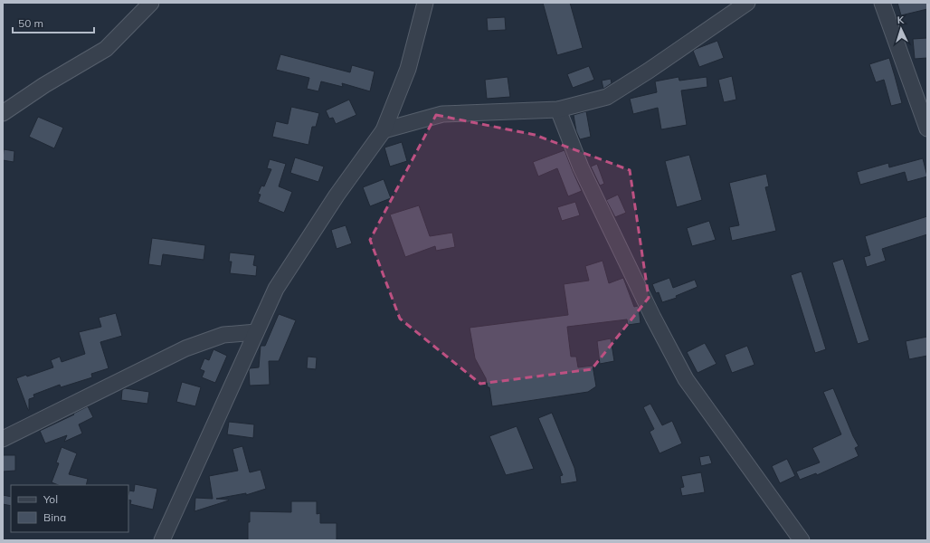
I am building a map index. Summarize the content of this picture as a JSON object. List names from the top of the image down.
{
  "legend": ["Yol", "Bina"],
  "scale_bar": "50 m",
  "north": "top"
}
